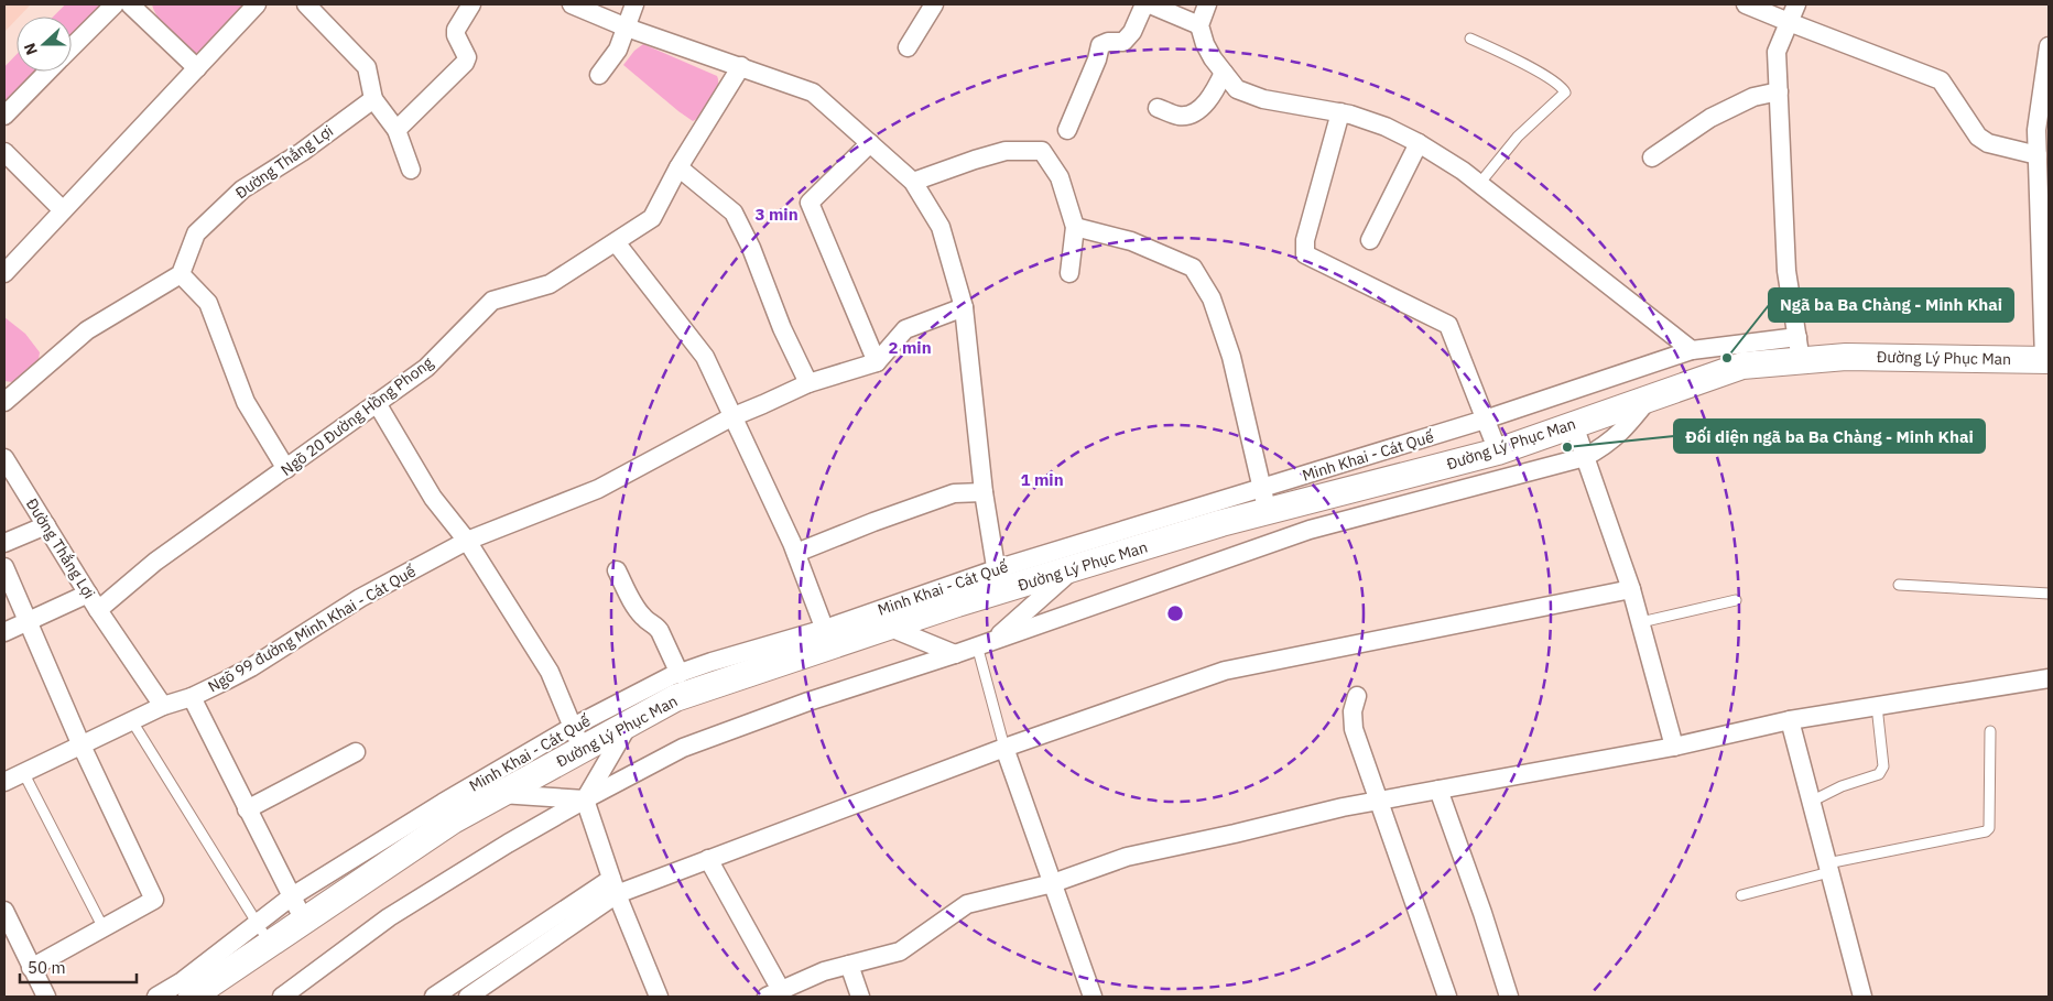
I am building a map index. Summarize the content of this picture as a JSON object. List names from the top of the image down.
{
  "streets": {
    "main road": ["Đường Lý Phục Man"],
    "street": [
      "Đường Thắng Lợi",
      "Ngõ 20 Đường Hồng Phong",
      "Minh Khai - Cát Quế",
      "Ngõ 99 đường Minh Khai - Cát Quế"
    ]
  },
  "crossings": [
    ["Đường Thắng Lợi", "Ngõ 20 Đường Hồng Phong"],
    ["Đường Lý Phục Man", "Minh Khai - Cát Quế"]
  ],
  "places": ["Ngã ba Ba Chàng - Minh Khai", "Đối diện ngã ba Ba Chàng - Minh Khai"],
  "scale_bar": "50 m",
  "north": "left",
  "rings": ["3 min", "2 min", "1 min"]
}
